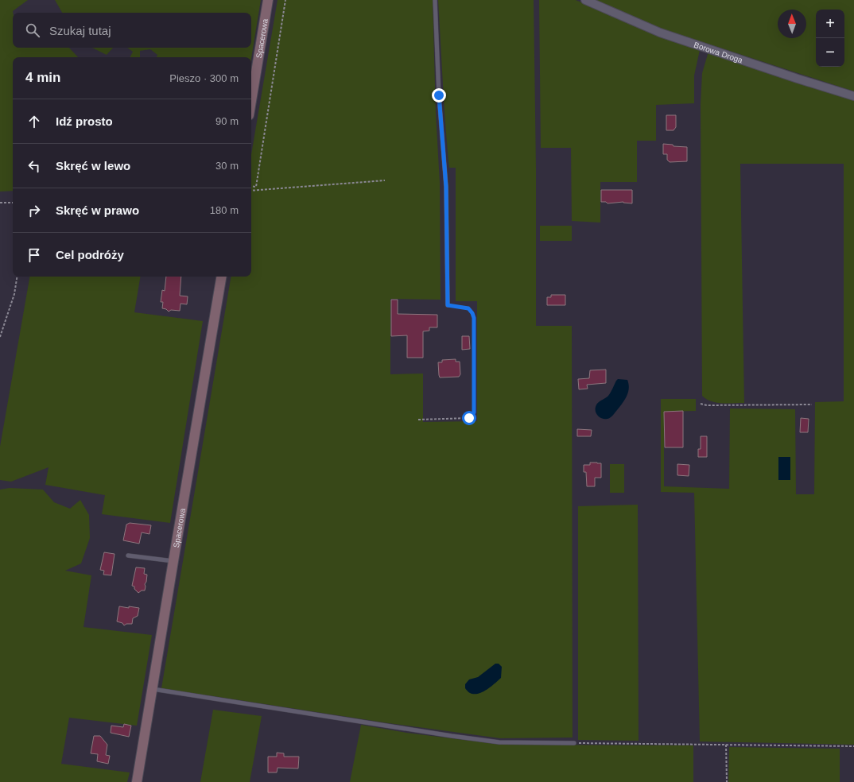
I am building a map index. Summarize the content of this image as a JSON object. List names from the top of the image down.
{
  "streets": {
    "street": ["Spacerowa", "Borowa Droga"]
  },
  "north": "top",
  "page": {
    "map_buttons": ["+", "−"],
    "search": "Szukaj tutaj",
    "heading": ["4 min", "Pieszo · 300 m"],
    "list": [
      ["Idź prosto", "90 m"],
      ["Skręć w lewo", "30 m"],
      ["Skręć w prawo", "180 m"],
      "Cel podróży"
    ]
  }
}
